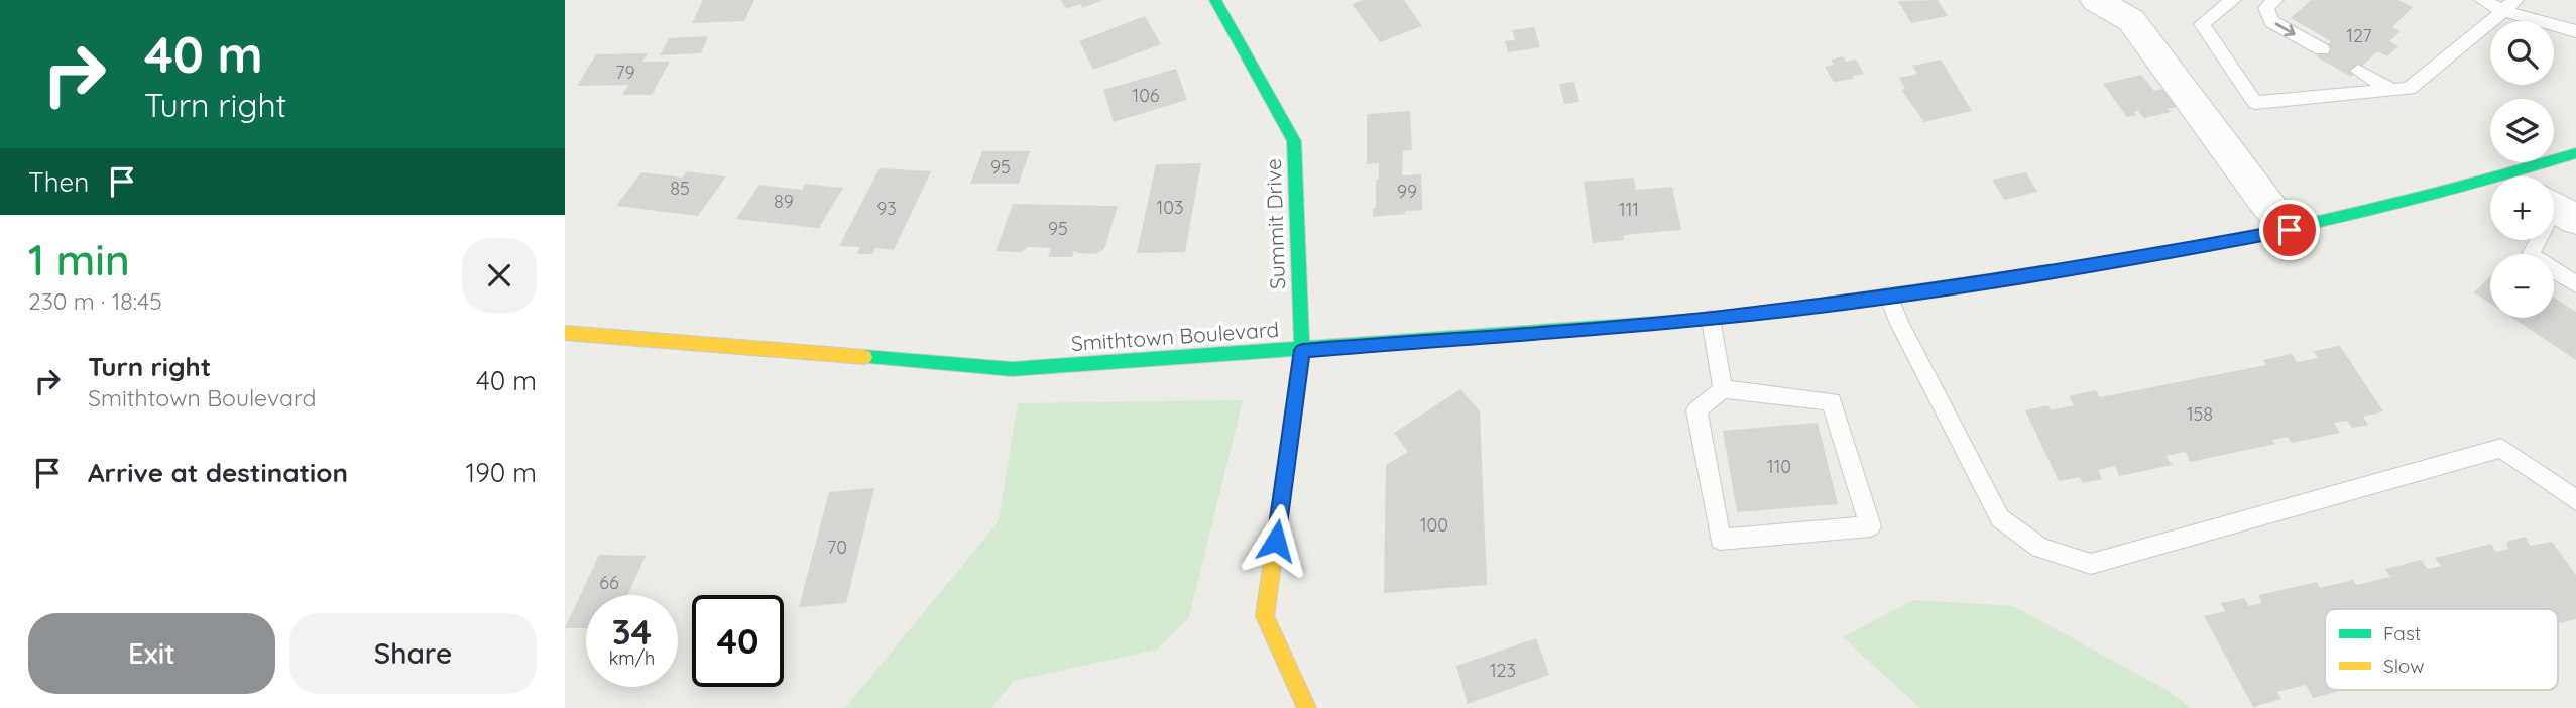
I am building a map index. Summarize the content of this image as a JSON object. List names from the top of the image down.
{
  "streets": {
    "main road": ["Summit Drive", "Smithtown Boulevard"]
  },
  "crossings": [
    ["Summit Drive", "Smithtown Boulevard"]
  ],
  "house_numbers": [
    "127",
    "79",
    "106",
    "95",
    "85",
    "99",
    "89",
    "103",
    "93",
    "111",
    "95",
    "158",
    "110",
    "100",
    "70",
    "66",
    "123"
  ],
  "legend": ["Fast", "Slow"],
  "page": {
    "turn": ["40 m", "Turn right"],
    "map_buttons": ["+", "−"],
    "then": "Then",
    "heading": ["1 min", "230 m · 18:45"],
    "list": [
      {
        "name": "Turn right",
        "note": "Smithtown Boulevard",
        "value": "40 m"
      },
      {
        "name": "Arrive at destination",
        "value": "190 m"
      }
    ],
    "speed": "34 km/h",
    "limit": "40",
    "buttons": ["Exit", "Share"]
  }
}
